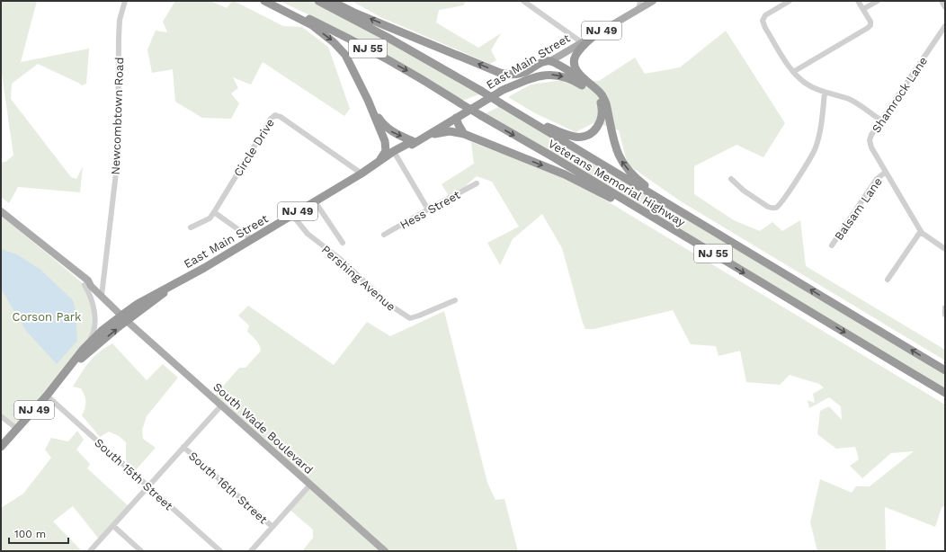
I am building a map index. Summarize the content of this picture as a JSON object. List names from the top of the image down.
{
  "streets": {
    "highway": [
      "NJ 49",
      "NJ 55",
      "East Main Street",
      "Veterans Memorial Highway"
    ],
    "main road": ["South Wade Boulevard"],
    "street": [
      "Shamrock Lane",
      "Newcombtown Road",
      "Circle Drive",
      "Balsam Lane",
      "Hess Street",
      "Pershing Avenue",
      "South 15th Street",
      "South 16th Street"
    ]
  },
  "crossings": [
    ["East Main Street", "Circle Drive"],
    ["East Main Street", "Pershing Avenue"],
    ["East Main Street", "South Wade Boulevard"],
    ["East Main Street", "South 15th Street"],
    ["Shamrock Lane", "Balsam Lane"],
    ["Newcombtown Road", "South Wade Boulevard"]
  ],
  "parks": ["Corson Park"],
  "scale_bar": "100 m"
}
